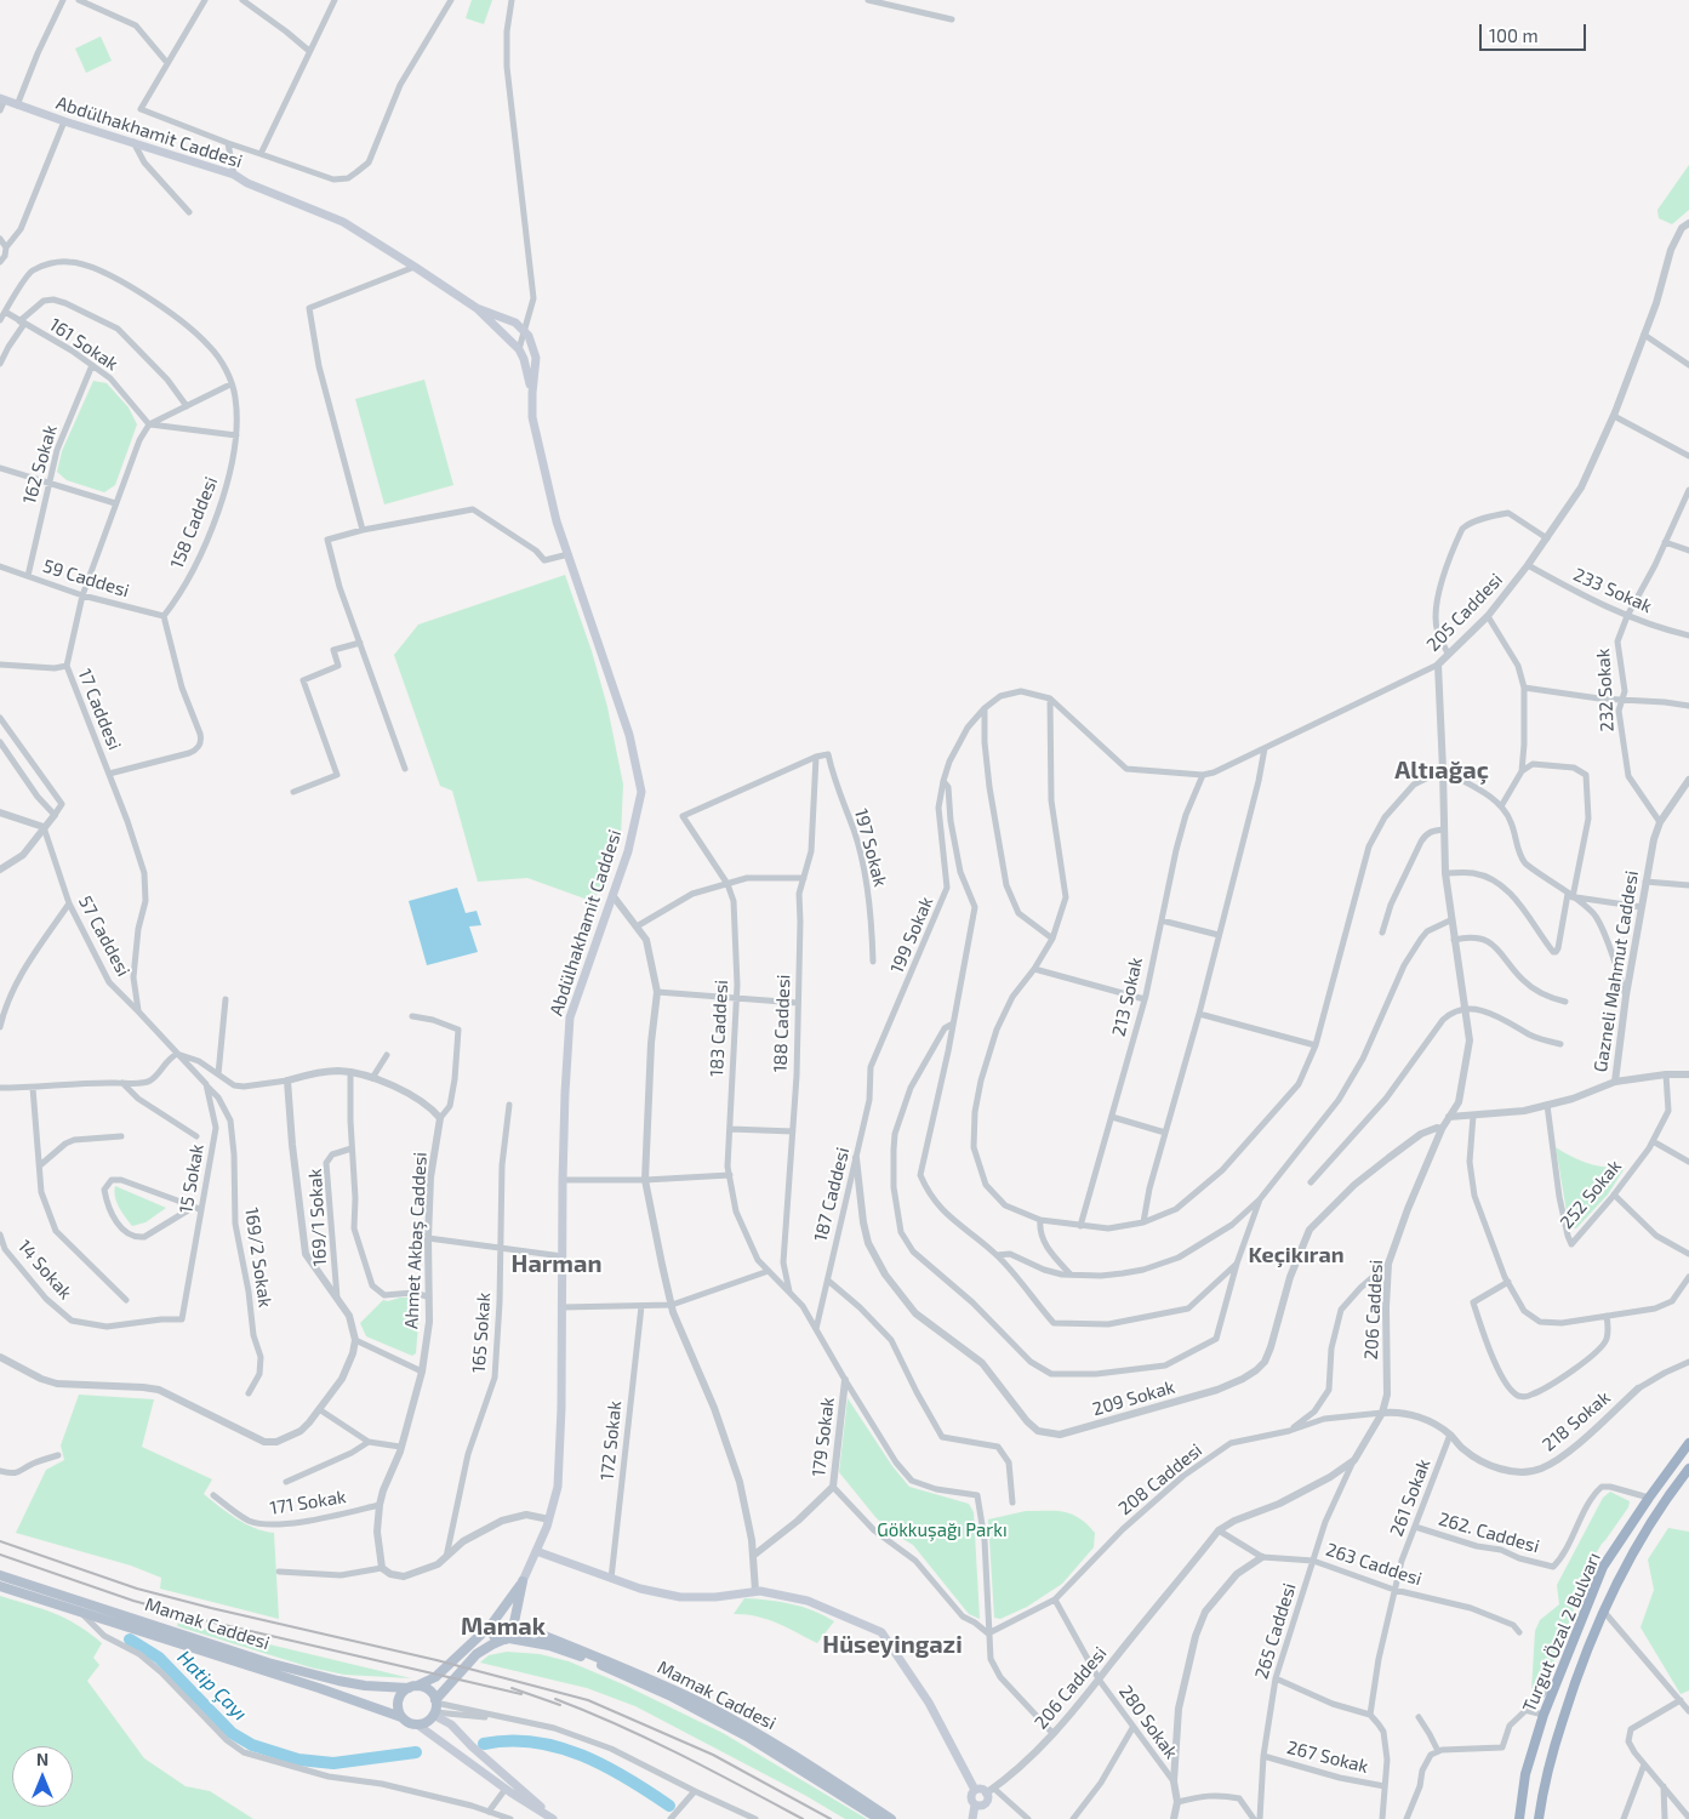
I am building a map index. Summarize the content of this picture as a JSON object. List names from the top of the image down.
{
  "streets": {
    "highway": ["Turgut Özal 2 Bulvarı"],
    "main road": ["Abdülhakhamit Caddesi", "Mamak Caddesi"],
    "street": [
      "161 Sokak",
      "162 Sokak",
      "158 Caddesi",
      "59 Caddesi",
      "233 Sokak",
      "205 Caddesi",
      "232 Sokak",
      "17 Caddesi",
      "197 Sokak",
      "199 Sokak",
      "57 Caddesi",
      "Gazneli Mahmut Caddesi",
      "213 Sokak",
      "188 Caddesi",
      "183 Caddesi",
      "15 Sokak",
      "187 Caddesi",
      "252 Sokak",
      "169/1 Sokak",
      "Ahmet Akbaş Caddesi",
      "169/2 Sokak",
      "14 Sokak",
      "206 Caddesi",
      "165 Sokak",
      "209 Sokak",
      "218 Sokak",
      "179 Sokak",
      "172 Sokak",
      "208 Caddesi",
      "261 Sokak",
      "171 Sokak",
      "262. Caddesi",
      "263 Caddesi",
      "265 Caddesi",
      "280 Sokak",
      "267 Sokak"
    ]
  },
  "crossings": [
    ["161 Sokak", "162 Sokak"],
    ["161 Sokak", "158 Caddesi"],
    ["161 Sokak", "17 Caddesi"],
    ["162 Sokak", "59 Caddesi"],
    ["158 Caddesi", "59 Caddesi"],
    ["59 Caddesi", "17 Caddesi"],
    ["233 Sokak", "205 Caddesi"],
    ["233 Sokak", "232 Sokak"],
    ["205 Caddesi", "199 Sokak"],
    ["205 Caddesi", "213 Sokak"],
    ["205 Caddesi", "206 Caddesi"],
    ["232 Sokak", "Gazneli Mahmut Caddesi"],
    ["17 Caddesi", "57 Caddesi"],
    ["197 Sokak", "188 Caddesi"],
    ["199 Sokak", "187 Caddesi"],
    ["Gazneli Mahmut Caddesi", "252 Sokak"],
    ["Gazneli Mahmut Caddesi", "206 Caddesi"],
    ["188 Caddesi", "179 Sokak"],
    ["183 Caddesi", "179 Sokak"],
    ["15 Sokak", "169/2 Sokak"],
    ["15 Sokak", "14 Sokak"],
    ["187 Caddesi", "209 Sokak"],
    ["187 Caddesi", "179 Sokak"],
    ["Ahmet Akbaş Caddesi", "171 Sokak"],
    ["206 Caddesi", "209 Sokak"],
    ["206 Caddesi", "218 Sokak"],
    ["206 Caddesi", "208 Caddesi"],
    ["206 Caddesi", "263 Caddesi"],
    ["206 Caddesi", "265 Caddesi"],
    ["206 Caddesi", "280 Sokak"],
    ["218 Sokak", "208 Caddesi"],
    ["218 Sokak", "261 Sokak"],
    ["208 Caddesi", "280 Sokak"],
    ["261 Sokak", "262. Caddesi"],
    ["261 Sokak", "263 Caddesi"],
    ["262. Caddesi", "Turgut Özal 2 Bulvarı"],
    ["263 Caddesi", "265 Caddesi"],
    ["265 Caddesi", "267 Sokak"]
  ],
  "districts": [
    "Altıağaç",
    "Keçikıran",
    "Harman",
    "Mamak",
    "Hüseyingazi"
  ],
  "water": ["Hatip Çayı"],
  "parks": ["Gökkuşağı Parkı"],
  "scale_bar": "100 m",
  "north": "top"
}
